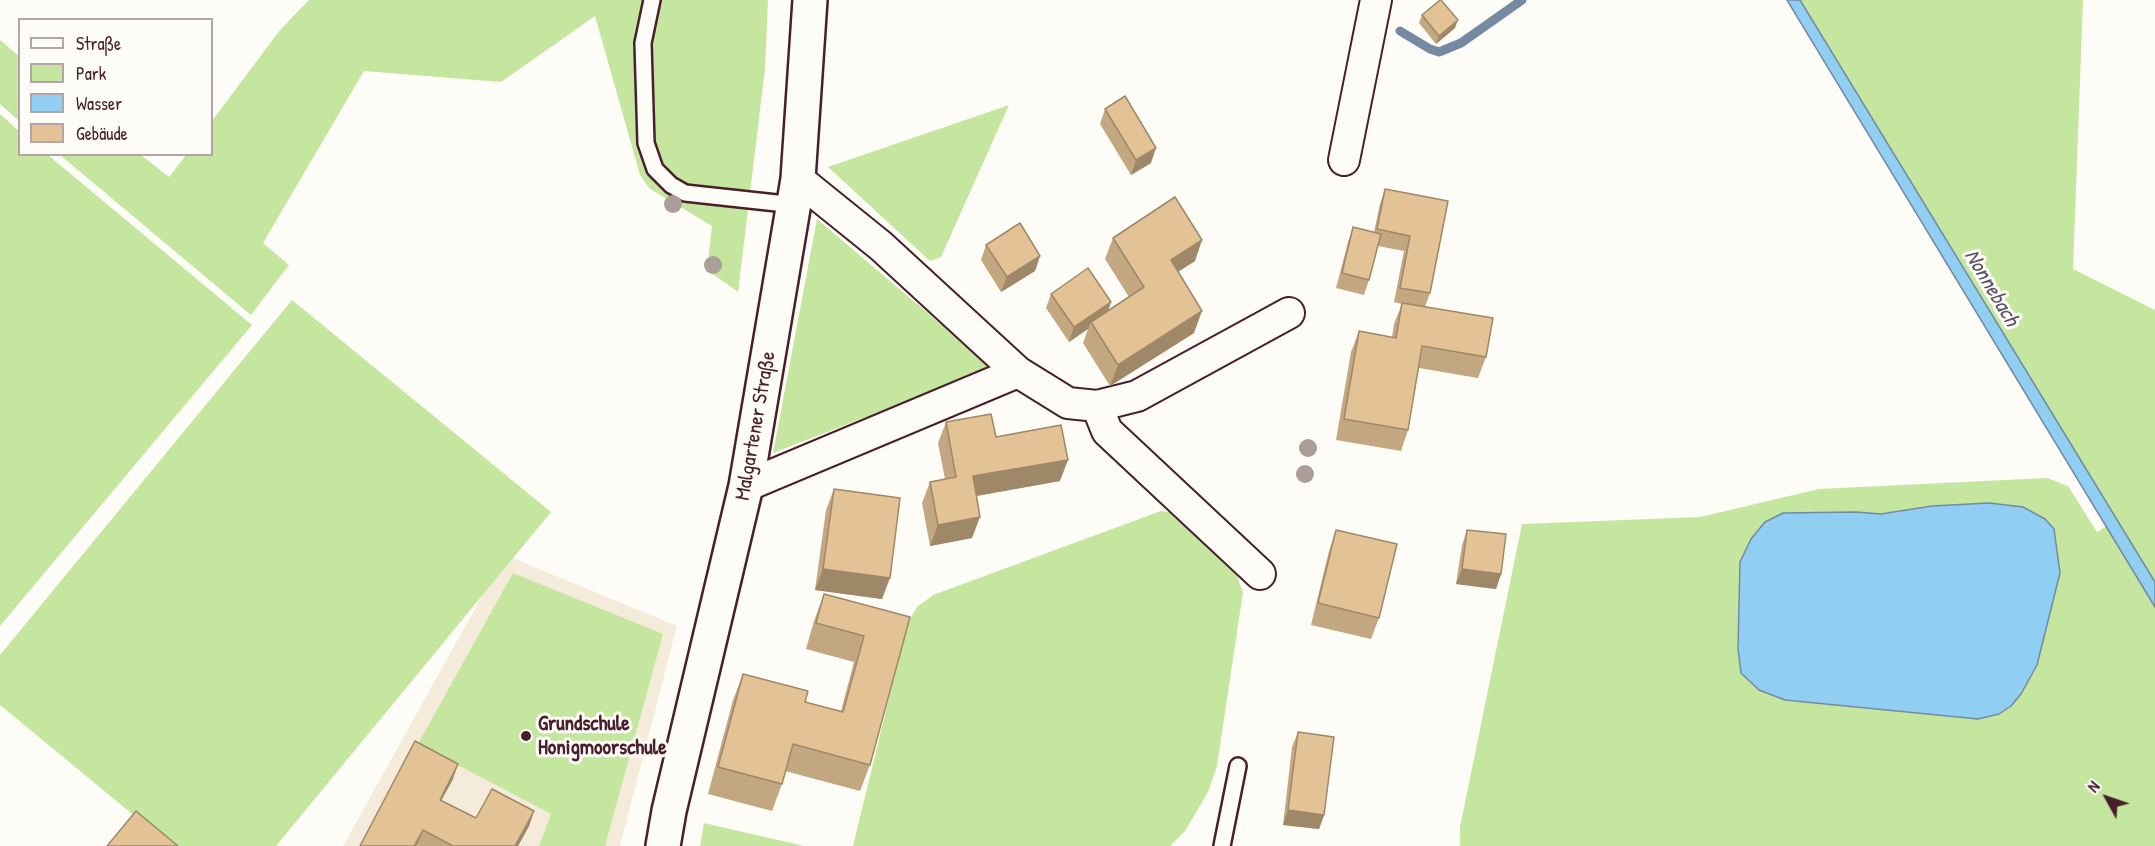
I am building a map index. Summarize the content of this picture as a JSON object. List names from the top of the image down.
{
  "streets": {
    "street": ["Malgartener Straße"]
  },
  "water": ["Nonnebach"],
  "places": ["Grundschule Honigmoorschule"],
  "legend": [
    "Straße",
    "Park",
    "Wasser",
    "Gebäude"
  ],
  "north": "top left"
}
